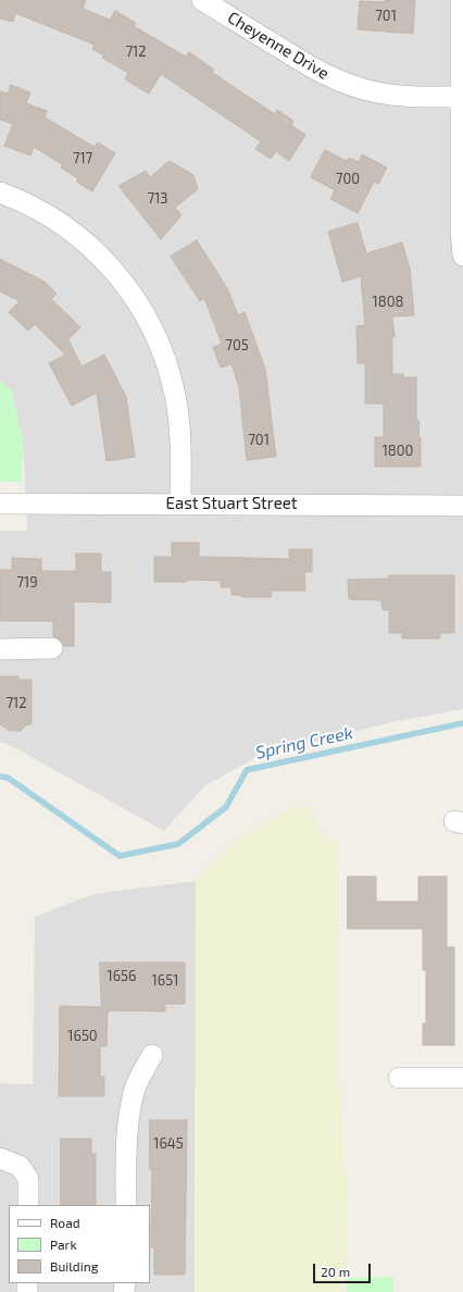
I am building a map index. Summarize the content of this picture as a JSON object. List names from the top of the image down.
{
  "streets": {
    "street": ["Cheyenne Drive", "East Stuart Street"]
  },
  "water": ["Spring Creek"],
  "house_numbers": [
    "701",
    "712",
    "717",
    "700",
    "713",
    "1808",
    "705",
    "701",
    "1800",
    "719",
    "712",
    "1656",
    "1651",
    "1650",
    "1645"
  ],
  "legend": ["Road", "Park", "Building"],
  "scale_bar": "20 m"
}
